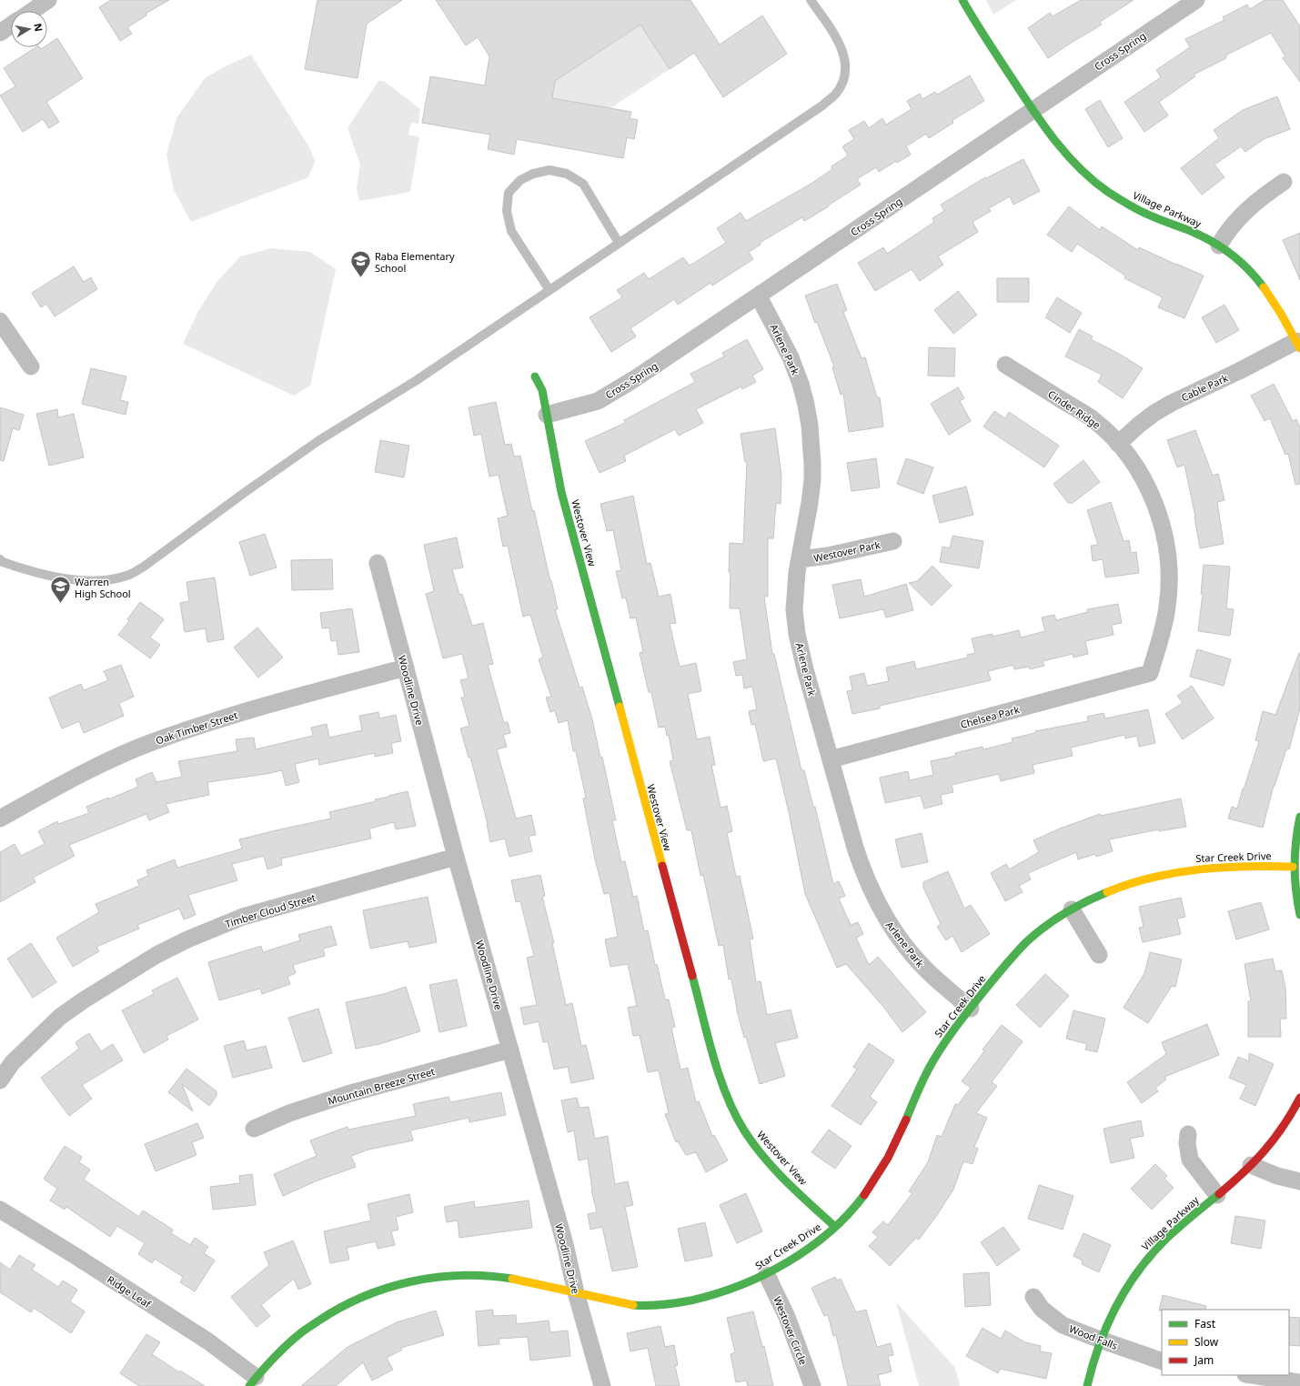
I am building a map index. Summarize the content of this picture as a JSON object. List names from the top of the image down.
{
  "streets": {
    "street": [
      "Cross Spring",
      "Village Parkway",
      "Arlene Park",
      "Cable Park",
      "Cinder Ridge",
      "Westover View",
      "Westover Park",
      "Woodline Drive",
      "Chelsea Park",
      "Oak Timber Street",
      "Star Creek Drive",
      "Timber Cloud Street",
      "Mountain Breeze Street",
      "Ridge Leaf",
      "Westover Circle",
      "Wood Falls"
    ]
  },
  "crossings": [
    ["Cross Spring", "Village Parkway"],
    ["Cross Spring", "Arlene Park"],
    ["Cross Spring", "Westover View"],
    ["Village Parkway", "Cable Park"],
    ["Village Parkway", "Wood Falls"],
    ["Arlene Park", "Westover Park"],
    ["Arlene Park", "Chelsea Park"],
    ["Arlene Park", "Star Creek Drive"],
    ["Cable Park", "Cinder Ridge"],
    ["Cinder Ridge", "Chelsea Park"],
    ["Westover View", "Star Creek Drive"],
    ["Woodline Drive", "Oak Timber Street"],
    ["Woodline Drive", "Star Creek Drive"],
    ["Woodline Drive", "Timber Cloud Street"],
    ["Woodline Drive", "Mountain Breeze Street"],
    ["Star Creek Drive", "Ridge Leaf"],
    ["Star Creek Drive", "Westover Circle"]
  ],
  "places": {
    "school or university": ["Raba Elementary School", "Warren High School"]
  },
  "legend": ["Fast", "Slow", "Jam"],
  "north": "right"
}
